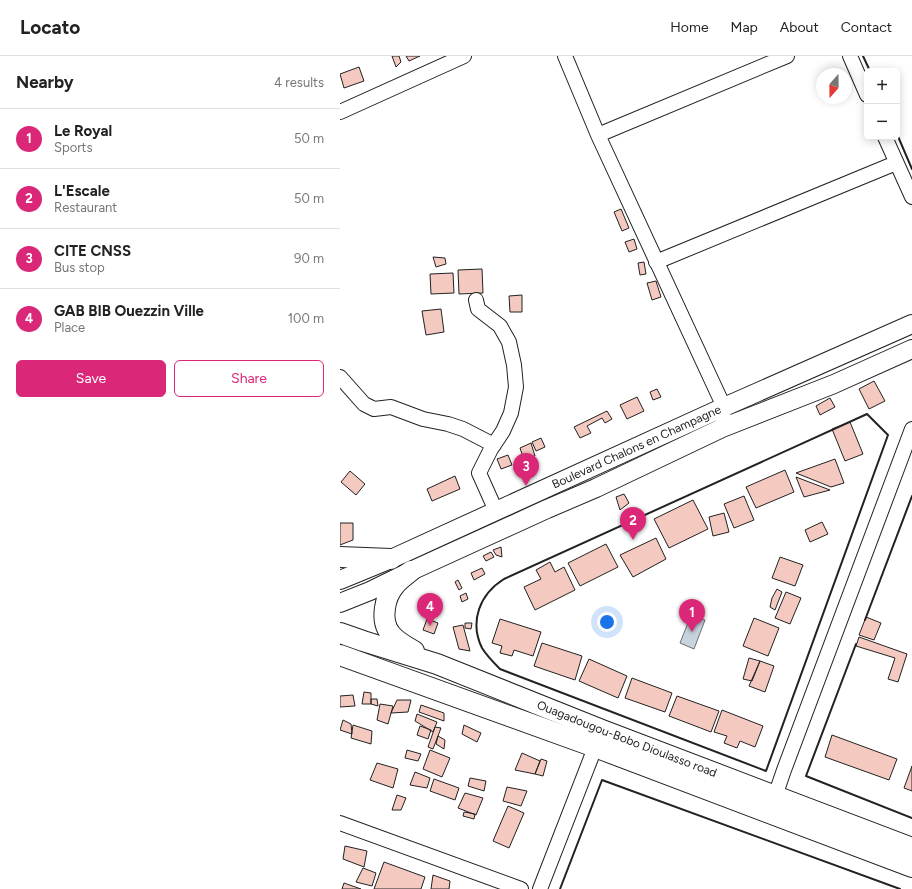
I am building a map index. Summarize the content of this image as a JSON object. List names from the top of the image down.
{
  "streets": {
    "highway": ["Ouagadougou-Bobo Dioulasso road"],
    "main road": ["Boulevard Chalons en Champagne"]
  },
  "north": "bottom",
  "page": {
    "header": "Locato",
    "nav": [
      "Home",
      "Map",
      "About",
      "Contact"
    ],
    "heading": ["Nearby", "4 results"],
    "map_buttons": ["+", "−"],
    "list": [
      {
        "mark": "1",
        "name": "Le Royal",
        "note": "Sports",
        "value": "50 m"
      },
      {
        "mark": "2",
        "name": "L'Escale",
        "note": "Restaurant",
        "value": "50 m"
      },
      {
        "mark": "3",
        "name": "CITE CNSS",
        "note": "Bus stop",
        "value": "90 m"
      },
      {
        "mark": "4",
        "name": "GAB BIB Ouezzin Ville",
        "note": "Place",
        "value": "100 m"
      }
    ],
    "buttons": ["Save", "Share"],
    "pins": [
      "3",
      "2",
      "4",
      "1"
    ]
  }
}
